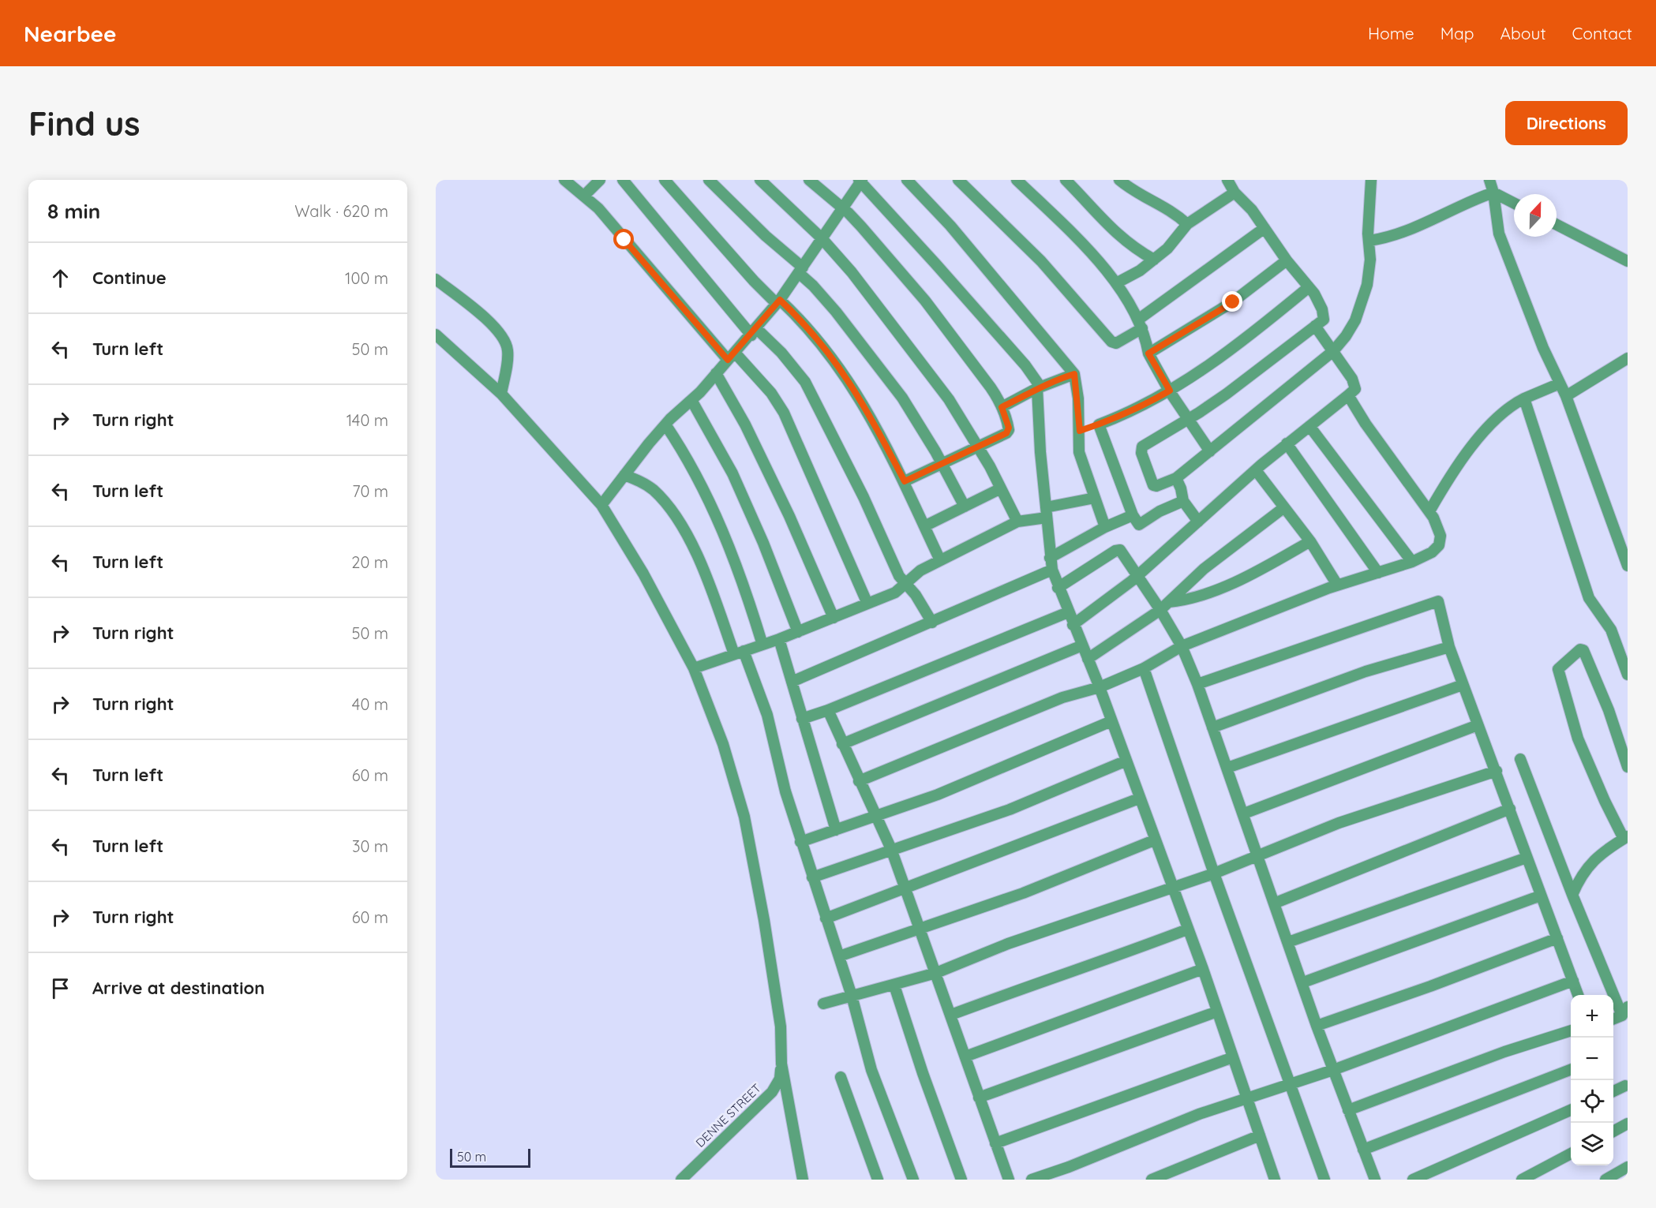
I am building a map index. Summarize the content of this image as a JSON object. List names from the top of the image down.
{
  "streets": {
    "street": ["DENNE STREET"]
  },
  "scale_bar": "50 m",
  "north": "top",
  "page": {
    "header": "Nearbee",
    "nav": [
      "Home",
      "Map",
      "About",
      "Contact"
    ],
    "buttons": "Directions",
    "title": "Find us",
    "heading": ["8 min", "Walk · 620 m"],
    "list": [
      ["Continue", "100 m"],
      ["Turn left", "50 m"],
      ["Turn right", "140 m"],
      ["Turn left", "70 m"],
      ["Turn left", "20 m"],
      ["Turn right", "50 m"],
      ["Turn right", "40 m"],
      ["Turn left", "60 m"],
      ["Turn left", "30 m"],
      ["Turn right", "60 m"],
      "Arrive at destination"
    ],
    "map_buttons": ["+", "−"],
    "scale": "50 m"
  }
}
